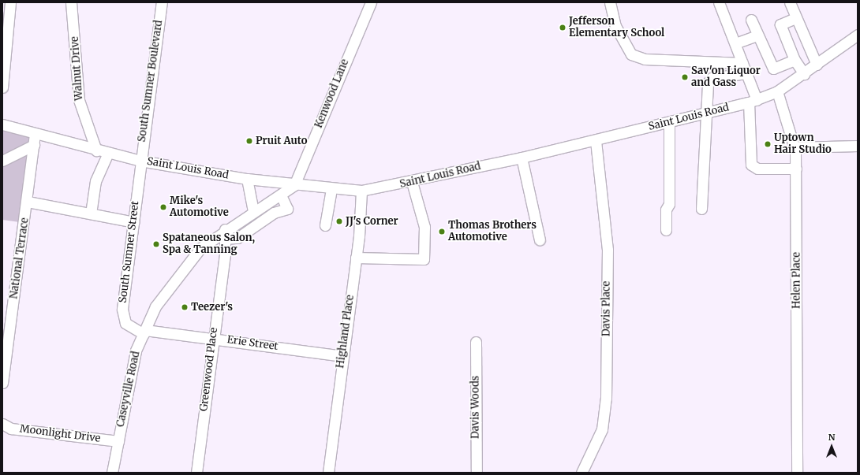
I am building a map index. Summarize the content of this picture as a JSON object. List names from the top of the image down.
{
  "streets": {
    "street": [
      "Walnut Drive",
      "South Sumner Boulevard",
      "Kenwood Lane",
      "Saint Louis Road",
      "South Sumner Street",
      "National Terrace",
      "Helen Place",
      "Davis Place",
      "Highland Place",
      "Erie Street",
      "Greenwood Place",
      "Caseyville Road",
      "Davis Woods",
      "Moonlight Drive"
    ]
  },
  "crossings": [
    ["Walnut Drive", "Saint Louis Road"],
    ["South Sumner Boulevard", "Saint Louis Road"],
    ["South Sumner Boulevard", "South Sumner Street"],
    ["Kenwood Lane", "Saint Louis Road"],
    ["Kenwood Lane", "Caseyville Road"],
    ["Saint Louis Road", "South Sumner Street"],
    ["Saint Louis Road", "National Terrace"],
    ["Saint Louis Road", "Helen Place"],
    ["Saint Louis Road", "Davis Place"],
    ["Saint Louis Road", "Highland Place"],
    ["Saint Louis Road", "Caseyville Road"],
    ["South Sumner Street", "Erie Street"],
    ["South Sumner Street", "Caseyville Road"],
    ["Highland Place", "Erie Street"],
    ["Erie Street", "Greenwood Place"],
    ["Erie Street", "Caseyville Road"],
    ["Greenwood Place", "Caseyville Road"],
    ["Caseyville Road", "Moonlight Drive"]
  ],
  "places": [
    "Jefferson Elementary School",
    "Sav'on Liquor and Gass",
    "Pruit Auto",
    "Uptown Hair Studio",
    "Mike's Automotive",
    "JJ's Corner",
    "Thomas Brothers Automotive",
    "Spataneous Salon, Spa & Tanning",
    "Teezer's"
  ],
  "north": "top"
}
